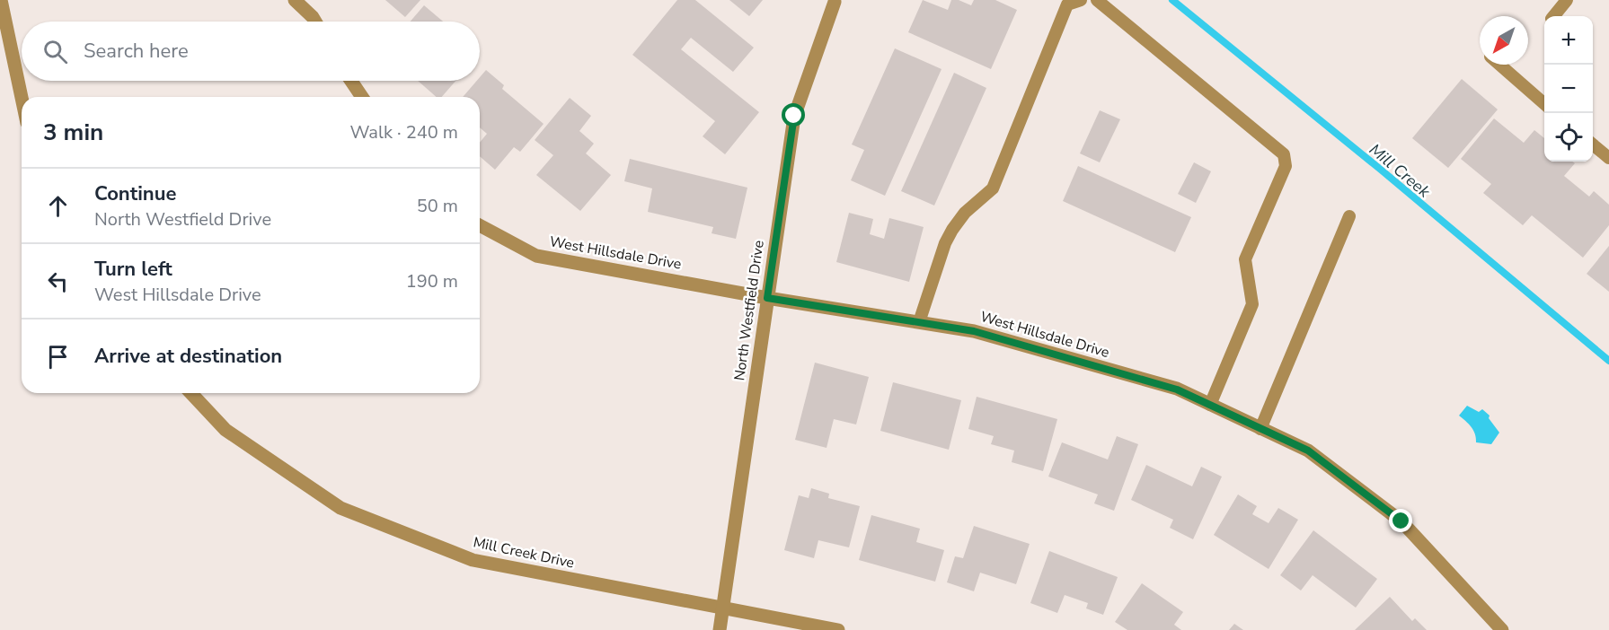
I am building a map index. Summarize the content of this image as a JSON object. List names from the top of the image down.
{
  "streets": {
    "street": ["West Hillsdale Drive", "North Westfield Drive", "Mill Creek Drive"]
  },
  "crossings": [
    ["West Hillsdale Drive", "North Westfield Drive"],
    ["North Westfield Drive", "Mill Creek Drive"]
  ],
  "water": ["Mill Creek"],
  "north": "bottom left",
  "page": {
    "map_buttons": ["+", "−"],
    "search": "Search here",
    "heading": ["3 min", "Walk · 240 m"],
    "list": [
      ["Continue", "North Westfield Drive", "50 m"],
      ["Turn left", "West Hillsdale Drive", "190 m"],
      "Arrive at destination"
    ]
  }
}
